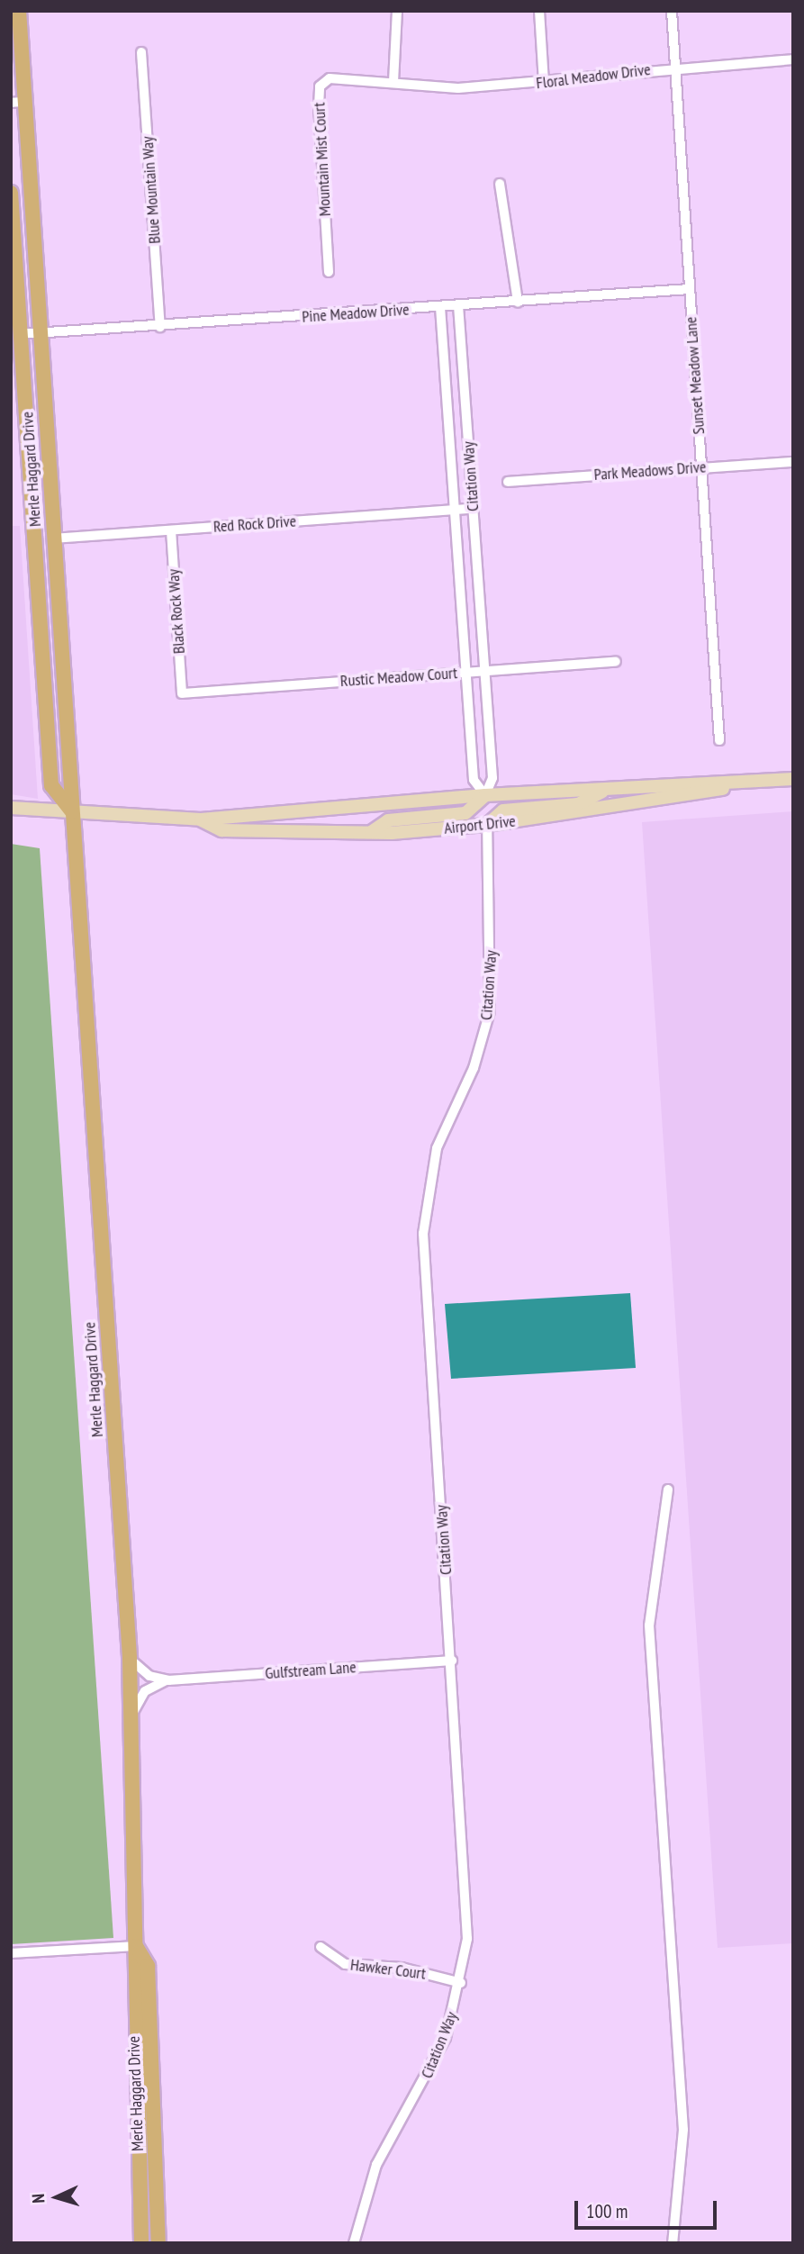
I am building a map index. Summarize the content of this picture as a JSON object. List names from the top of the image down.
{
  "streets": {
    "main road": ["Merle Haggard Drive", "Airport Drive"],
    "street": [
      "Floral Meadow Drive",
      "Mountain Mist Court",
      "Blue Mountain Way",
      "Pine Meadow Drive",
      "Sunset Meadow Lane",
      "Park Meadows Drive",
      "Citation Way",
      "Red Rock Drive",
      "Black Rock Way",
      "Rustic Meadow Court",
      "Gulfstream Lane",
      "Hawker Court"
    ]
  },
  "crossings": [
    ["Floral Meadow Drive", "Mountain Mist Court"],
    ["Floral Meadow Drive", "Sunset Meadow Lane"],
    ["Blue Mountain Way", "Pine Meadow Drive"],
    ["Pine Meadow Drive", "Sunset Meadow Lane"],
    ["Pine Meadow Drive", "Merle Haggard Drive"],
    ["Pine Meadow Drive", "Citation Way"],
    ["Sunset Meadow Lane", "Park Meadows Drive"],
    ["Merle Haggard Drive", "Red Rock Drive"],
    ["Merle Haggard Drive", "Airport Drive"],
    ["Merle Haggard Drive", "Gulfstream Lane"],
    ["Citation Way", "Red Rock Drive"],
    ["Citation Way", "Rustic Meadow Court"],
    ["Citation Way", "Airport Drive"],
    ["Citation Way", "Gulfstream Lane"],
    ["Citation Way", "Hawker Court"],
    ["Red Rock Drive", "Black Rock Way"],
    ["Black Rock Way", "Rustic Meadow Court"]
  ],
  "scale_bar": "100 m",
  "north": "left"
}
